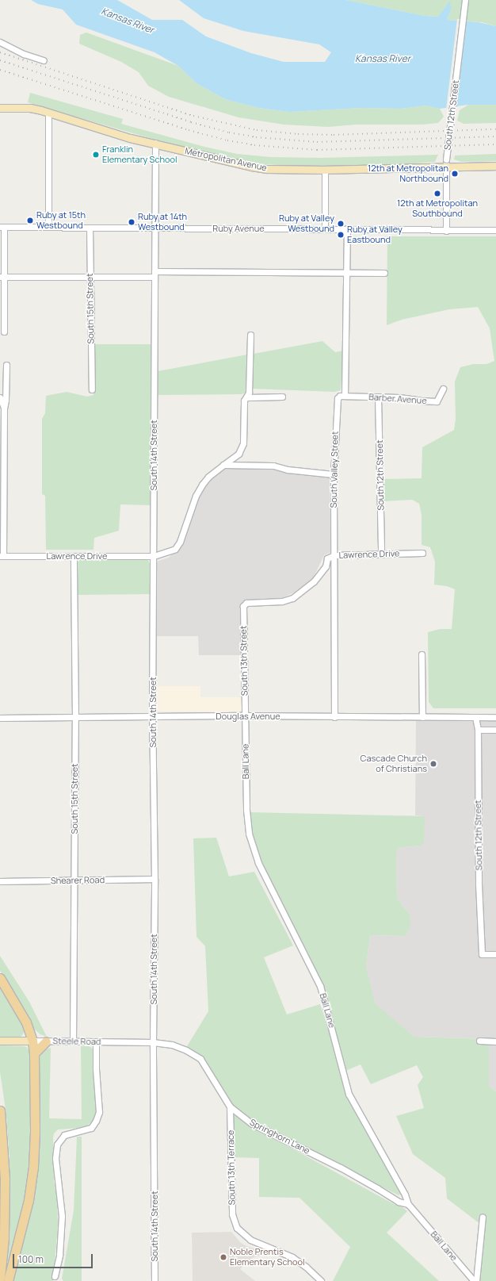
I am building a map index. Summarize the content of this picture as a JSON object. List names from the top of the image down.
{
  "streets": {
    "main road": ["Metropolitan Avenue", "Steele Road"],
    "street": [
      "South 12th Street",
      "Ruby Avenue",
      "South 15th Street",
      "Barber Avenue",
      "South 14th Street",
      "South Valley Street",
      "Lawrence Drive",
      "South 13th Street",
      "Douglas Avenue",
      "Ball Lane",
      "Shearer Road",
      "Springhorn Lane",
      "South 13th Terrace"
    ]
  },
  "crossings": [
    ["South 12th Street", "Metropolitan Avenue"],
    ["South 12th Street", "Ruby Avenue"],
    ["South 12th Street", "Barber Avenue"],
    ["South 12th Street", "Lawrence Drive"],
    ["South 12th Street", "Douglas Avenue"],
    ["Metropolitan Avenue", "South 14th Street"],
    ["Ruby Avenue", "South 15th Street"],
    ["Ruby Avenue", "South 14th Street"],
    ["South 15th Street", "Lawrence Drive"],
    ["South 15th Street", "Douglas Avenue"],
    ["South 15th Street", "Shearer Road"],
    ["South 15th Street", "Steele Road"],
    ["Barber Avenue", "South Valley Street"],
    ["South 14th Street", "Lawrence Drive"],
    ["South 14th Street", "Douglas Avenue"],
    ["South 14th Street", "Shearer Road"],
    ["South 14th Street", "Steele Road"],
    ["South 14th Street", "Springhorn Lane"],
    ["South Valley Street", "Lawrence Drive"],
    ["South Valley Street", "Douglas Avenue"],
    ["Lawrence Drive", "South 13th Street"],
    ["South 13th Street", "Douglas Avenue"],
    ["South 13th Street", "Ball Lane"],
    ["Douglas Avenue", "Ball Lane"],
    ["Ball Lane", "Springhorn Lane"],
    ["Steele Road", "Springhorn Lane"],
    ["Springhorn Lane", "South 13th Terrace"]
  ],
  "water": ["Kansas River"],
  "places": [
    "Franklin Elementary School",
    "12th at Metropolitan Northbound",
    "12th at Metropolitan Southbound",
    "Ruby at 15th Westbound",
    "Ruby at 14th Westbound",
    "Ruby at Valley Westbound",
    "Ruby at Valley Eastbound",
    "Cascade Church of Christians",
    "Noble Prentis Elementary School"
  ],
  "scale_bar": "100 m"
}
